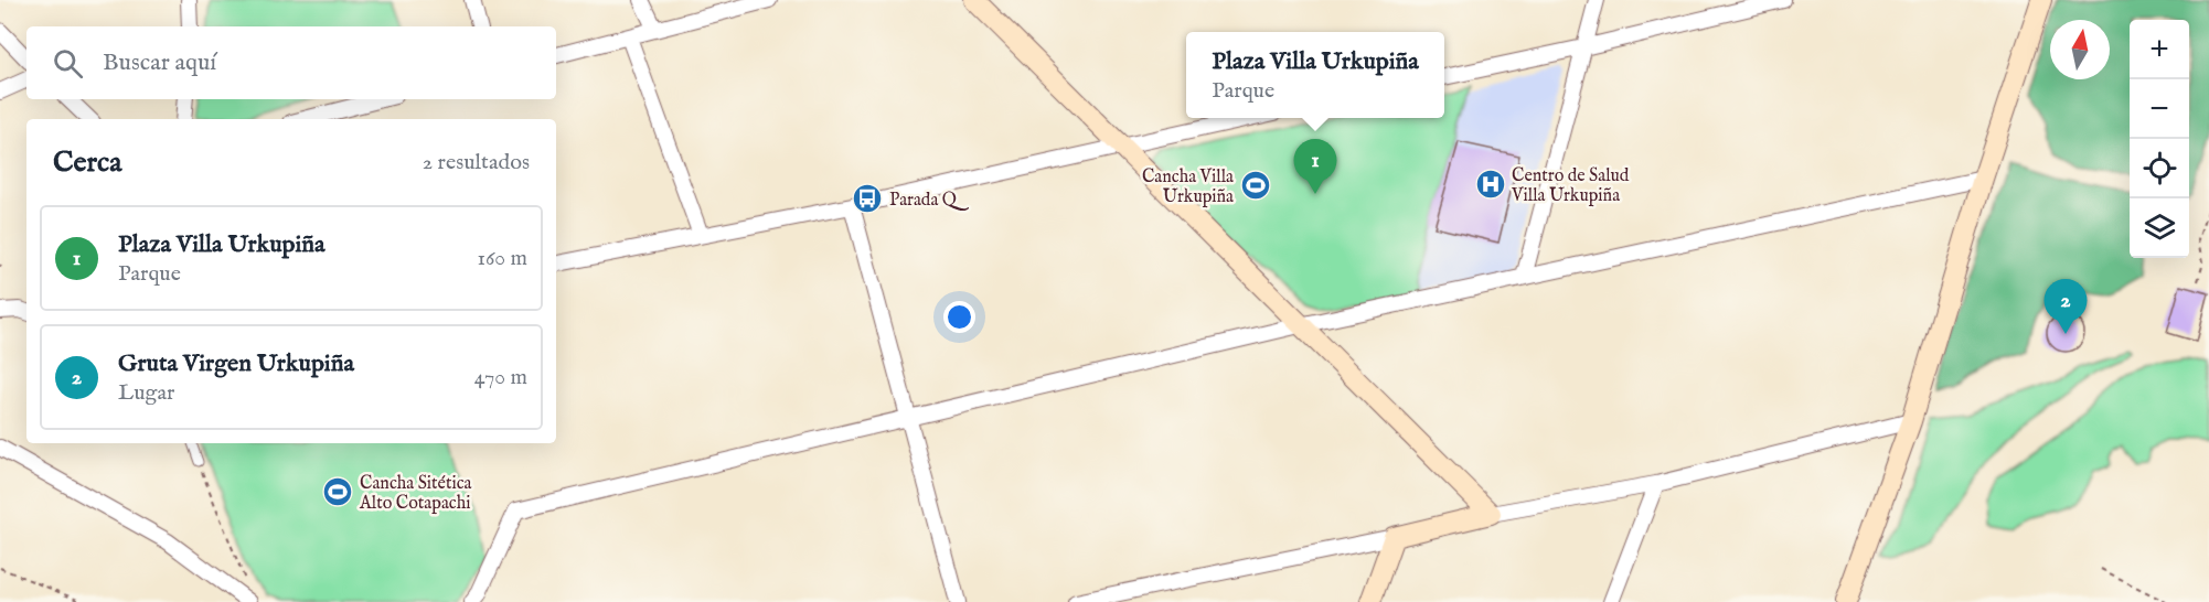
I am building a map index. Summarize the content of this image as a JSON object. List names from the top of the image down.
{
  "places": {
    "hospital": ["Centro de Salud Villa Urkupiña"],
    "sports": ["Cancha Villa Urkupiña", "Cancha Sitética Alto Cotapachi"],
    "bus stop": ["Parada Q"]
  },
  "north": "top",
  "page": {
    "map_buttons": ["+", "−"],
    "search": "Buscar aquí",
    "popup": ["Plaza Villa Urkupiña", "Parque"],
    "heading": ["Cerca", "2 resultados"],
    "pins": ["1", "2"],
    "list": [
      {
        "mark": "1",
        "name": "Plaza Villa Urkupiña",
        "note": "Parque",
        "value": "160 m"
      },
      {
        "mark": "2",
        "name": "Gruta Virgen Urkupiña",
        "note": "Lugar",
        "value": "470 m"
      }
    ]
  }
}
